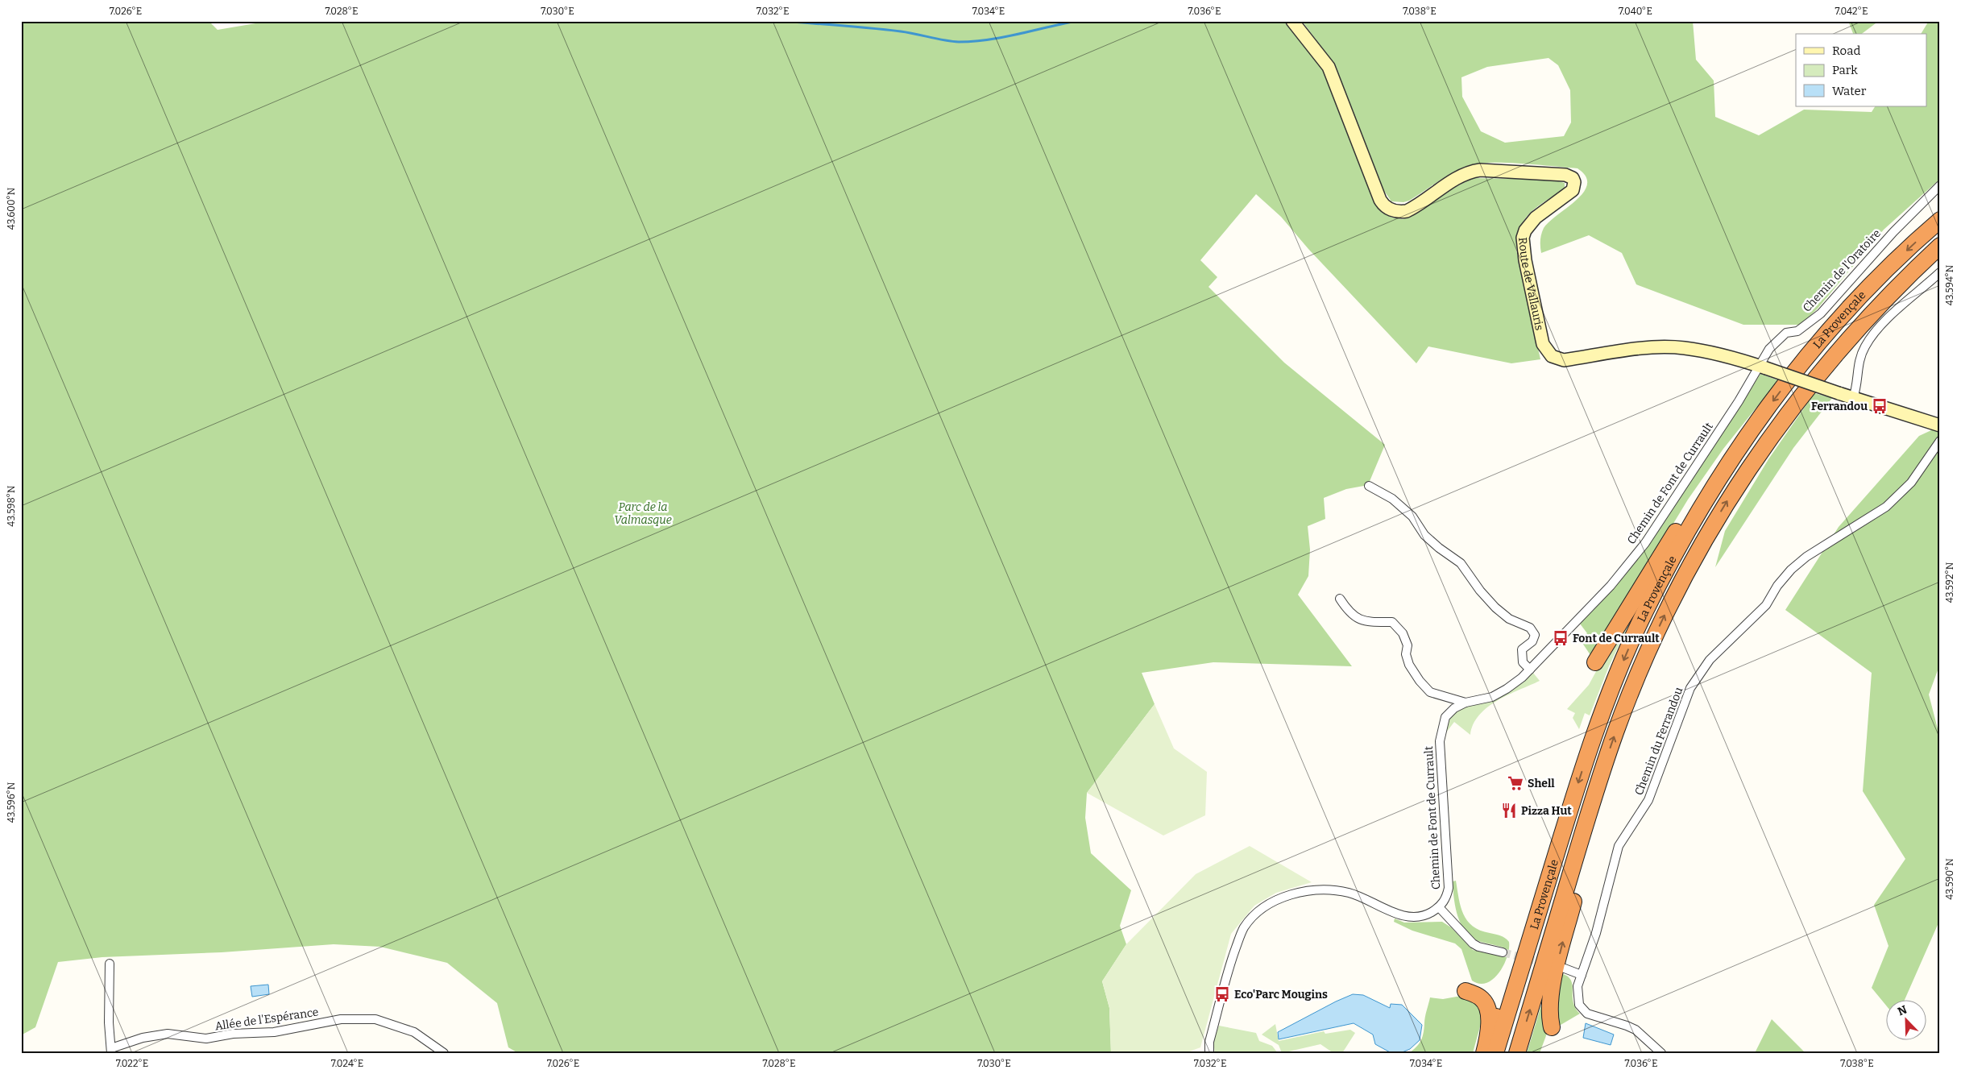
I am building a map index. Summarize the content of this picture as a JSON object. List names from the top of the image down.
{
  "streets": {
    "highway": ["La Provençale"],
    "main road": ["Route de Vallauris"],
    "street": [
      "Chemin de l'Oratoire",
      "Chemin de Font de Currault",
      "Chemin du Ferrandou",
      "Allée de l'Espérance"
    ]
  },
  "crossings": [
    ["Chemin de l'Oratoire", "Route de Vallauris"],
    ["Chemin de l'Oratoire", "Chemin de Font de Currault"],
    ["Route de Vallauris", "Chemin de Font de Currault"]
  ],
  "parks": ["Parc de la Valmasque"],
  "places": {
    "bus stop": ["Ferrandou", "Font de Currault", "Eco'Parc Mougins"],
    "supermarket": ["Shell"],
    "restaurant": ["Pizza Hut"]
  },
  "legend": ["Road", "Park", "Water"],
  "north": "top left",
  "coordinates": [
    "7.026°E",
    "7.028°E",
    "7.030°E",
    "7.032°E",
    "7.034°E",
    "7.036°E",
    "7.038°E",
    "7.040°E",
    "7.042°E",
    "43.600°N",
    "43.594°N",
    "43.598°N",
    "43.592°N",
    "43.596°N",
    "43.590°N",
    "7.022°E",
    "7.024°E"
  ]
}
